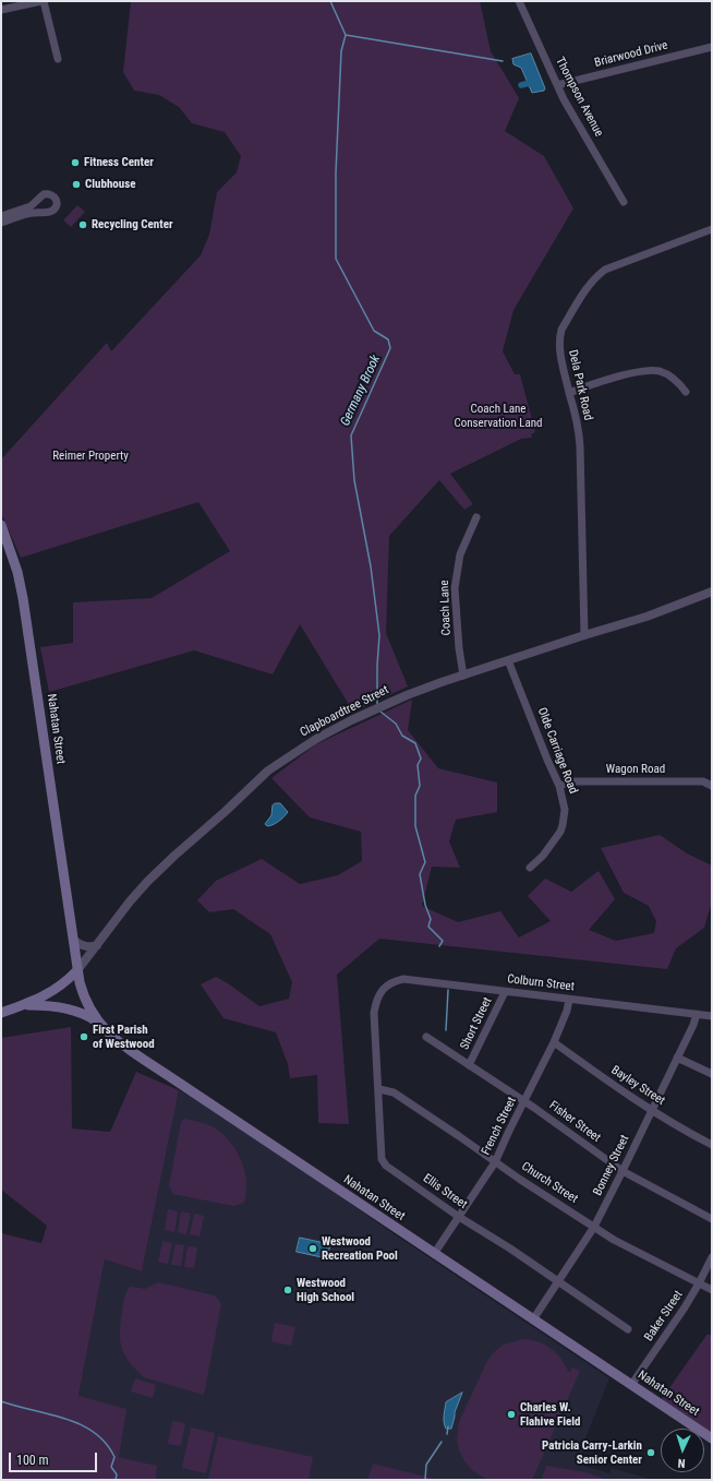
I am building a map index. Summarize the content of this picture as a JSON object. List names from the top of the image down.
{
  "streets": {
    "main road": ["Clapboardtree Street", "Nahatan Street"],
    "street": [
      "Briarwood Drive",
      "Thompson Avenue",
      "Dela Park Road",
      "Coach Lane",
      "Olde Carriage Road",
      "Wagon Road",
      "Colburn Street",
      "Short Street",
      "Bayley Street",
      "Fisher Street",
      "French Street",
      "Bonney Street",
      "Church Street",
      "Ellis Street",
      "Baker Street"
    ]
  },
  "crossings": [
    ["Briarwood Drive", "Thompson Avenue"],
    ["Dela Park Road", "Clapboardtree Street"],
    ["Coach Lane", "Clapboardtree Street"],
    ["Clapboardtree Street", "Nahatan Street"],
    ["Clapboardtree Street", "Olde Carriage Road"],
    ["Nahatan Street", "French Street"],
    ["Nahatan Street", "Bonney Street"],
    ["Nahatan Street", "Baker Street"],
    ["Olde Carriage Road", "Wagon Road"],
    ["Colburn Street", "Short Street"],
    ["Colburn Street", "French Street"],
    ["Colburn Street", "Bonney Street"],
    ["Colburn Street", "Ellis Street"],
    ["Short Street", "Fisher Street"],
    ["Bayley Street", "French Street"],
    ["Bayley Street", "Bonney Street"],
    ["Fisher Street", "French Street"],
    ["Fisher Street", "Bonney Street"],
    ["French Street", "Church Street"],
    ["French Street", "Ellis Street"],
    ["Bonney Street", "Church Street"],
    ["Bonney Street", "Ellis Street"],
    ["Church Street", "Ellis Street"],
    ["Church Street", "Baker Street"]
  ],
  "water": ["Germany Brook"],
  "parks": ["Coach Lane Conservation Land", "Reimer Property"],
  "places": [
    "Fitness Center",
    "Clubhouse",
    "Recycling Center",
    "First Parish of Westwood",
    "Westwood Recreation Pool",
    "Westwood High School",
    "Charles W. Flahive Field",
    "Patricia Carry-Larkin Senior Center"
  ],
  "scale_bar": "100 m",
  "north": "bottom"
}
